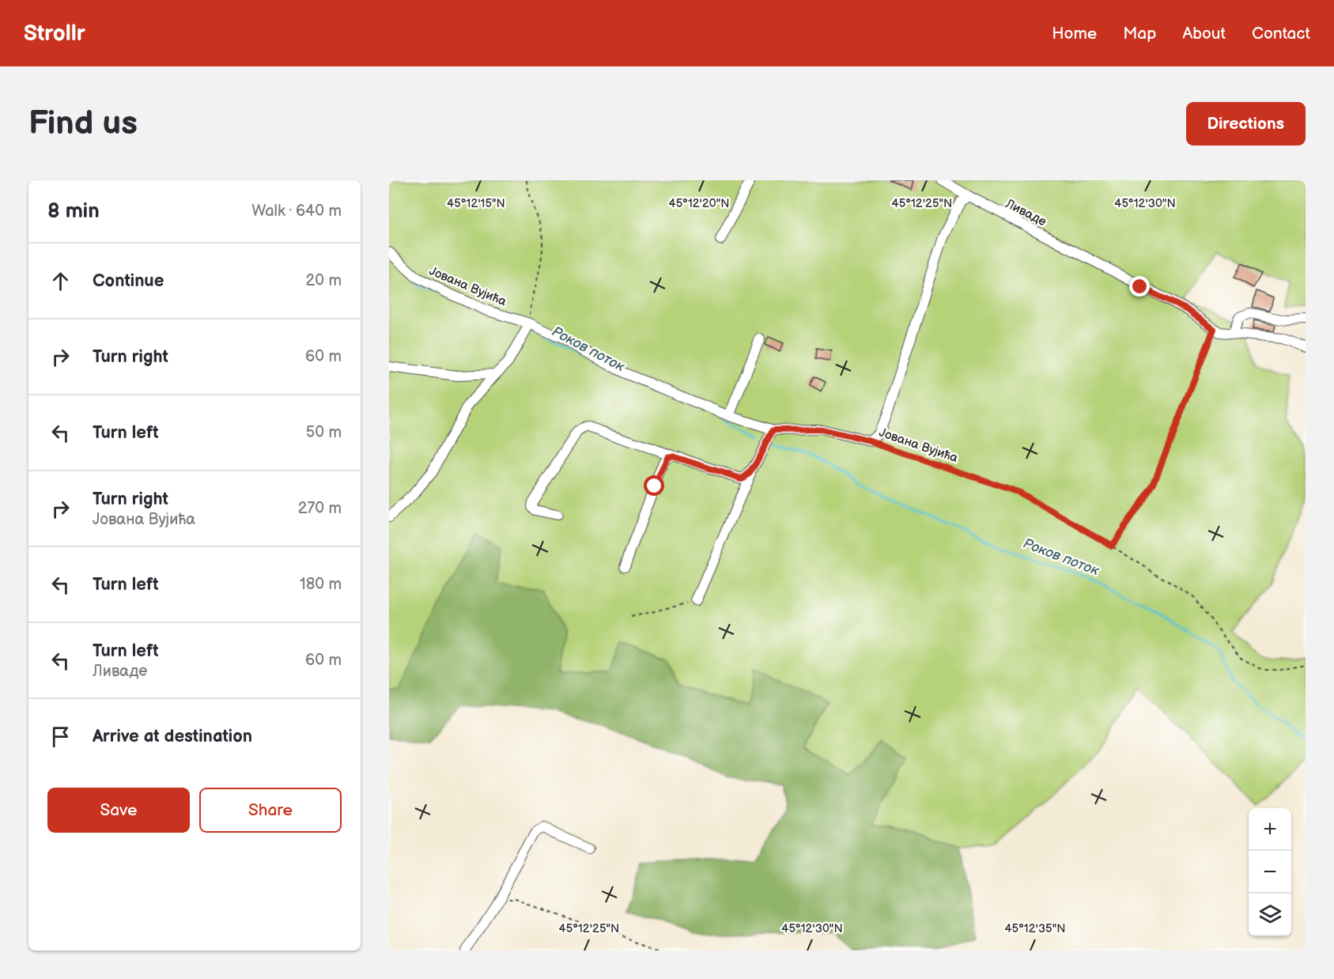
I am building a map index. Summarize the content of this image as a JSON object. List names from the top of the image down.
{
  "streets": {
    "street": ["Ливаде", "Јована Вујића"]
  },
  "water": ["Роков поток"],
  "page": {
    "header": "Strollr",
    "nav": [
      "Home",
      "Map",
      "About",
      "Contact"
    ],
    "buttons": [
      "Directions",
      ["Save", "Share"]
    ],
    "title": "Find us",
    "heading": ["8 min", "Walk · 640 m"],
    "list": [
      ["Continue", "20 m"],
      ["Turn right", "60 m"],
      ["Turn left", "50 m"],
      ["Turn right", "Јована Вујића", "270 m"],
      ["Turn left", "180 m"],
      ["Turn left", "Ливаде", "60 m"],
      "Arrive at destination"
    ],
    "map_buttons": ["+", "−"]
  },
  "coordinates": [
    "45°12'15\"N",
    "45°12'20\"N",
    "45°12'25\"N",
    "45°12'30\"N",
    "45°12'35\"N"
  ]
}
